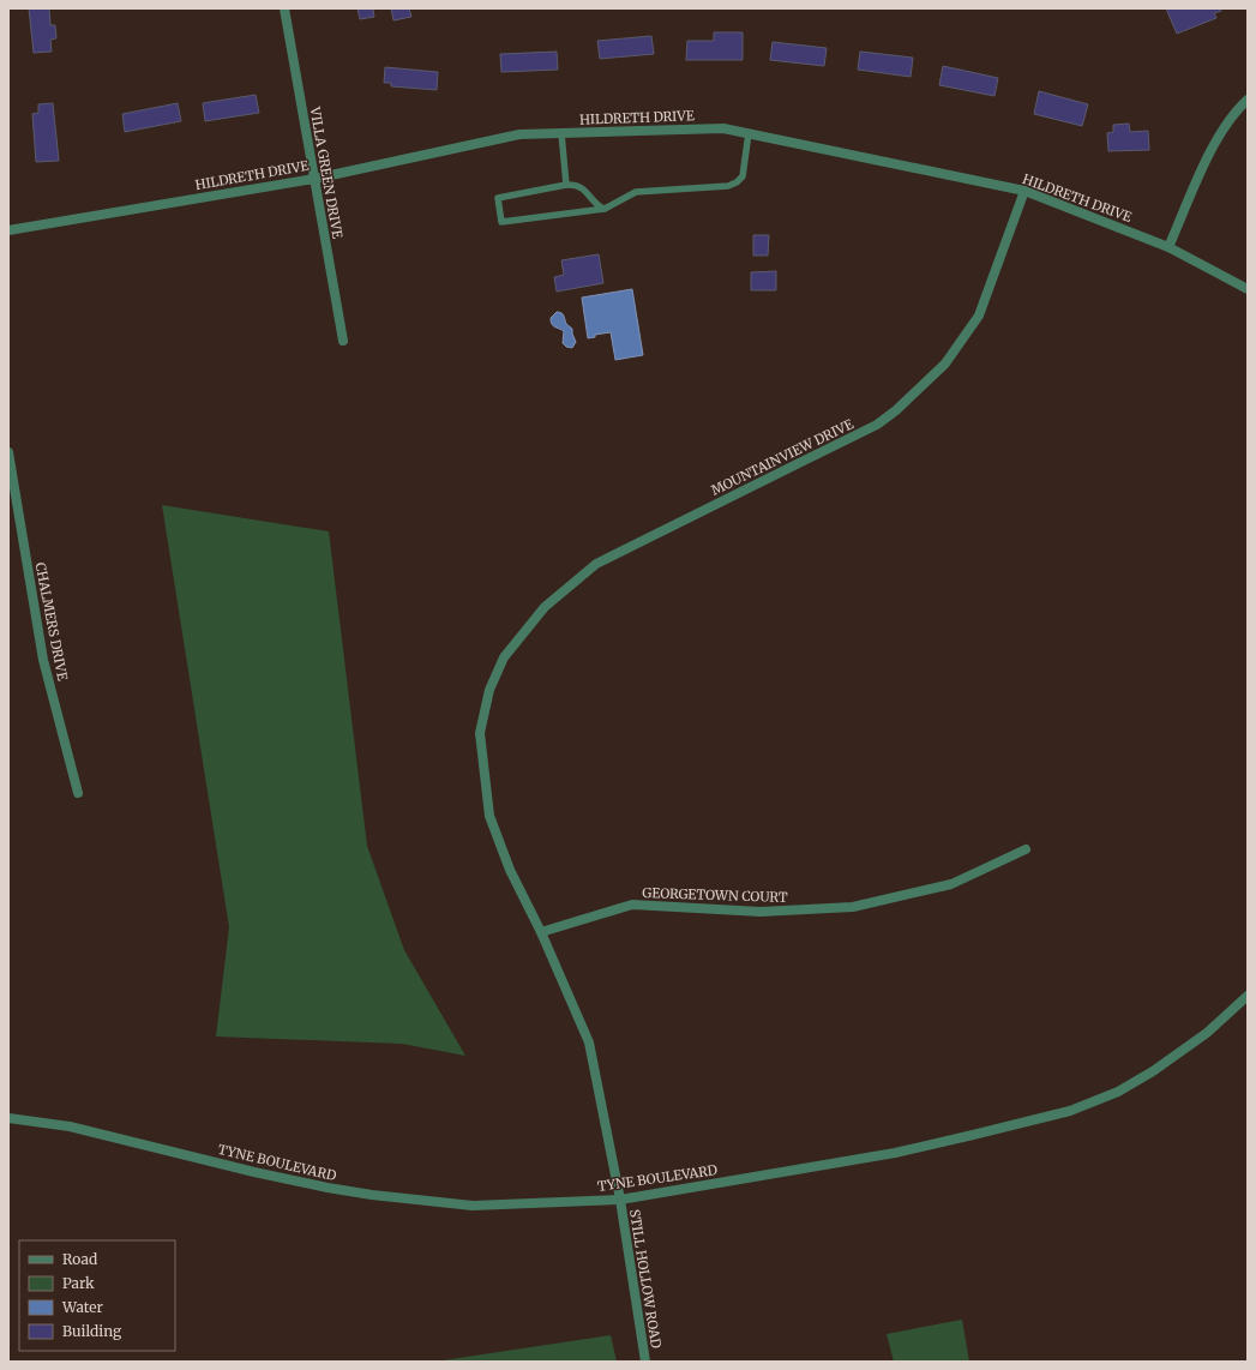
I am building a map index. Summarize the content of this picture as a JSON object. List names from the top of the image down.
{
  "streets": {
    "street": [
      "HILDRETH DRIVE",
      "VILLA GREEN DRIVE",
      "MOUNTAINVIEW DRIVE",
      "CHALMERS DRIVE",
      "GEORGETOWN COURT",
      "TYNE BOULEVARD",
      "STILL HOLLOW ROAD"
    ]
  },
  "crossings": [
    ["HILDRETH DRIVE", "VILLA GREEN DRIVE"],
    ["HILDRETH DRIVE", "MOUNTAINVIEW DRIVE"],
    ["MOUNTAINVIEW DRIVE", "GEORGETOWN COURT"],
    ["TYNE BOULEVARD", "STILL HOLLOW ROAD"]
  ],
  "legend": [
    "Road",
    "Park",
    "Water",
    "Building"
  ]
}
